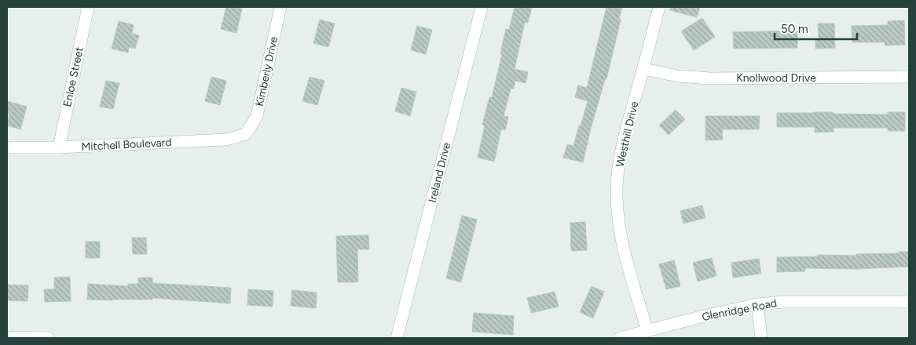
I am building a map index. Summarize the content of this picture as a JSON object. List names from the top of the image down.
{
  "streets": {
    "street": [
      "Kimberly Drive",
      "Enloe Street",
      "Knollwood Drive",
      "Westhill Drive",
      "Mitchell Boulevard",
      "Ireland Drive",
      "Glenridge Road"
    ]
  },
  "crossings": [
    ["Kimberly Drive", "Mitchell Boulevard"],
    ["Enloe Street", "Mitchell Boulevard"],
    ["Knollwood Drive", "Westhill Drive"],
    ["Westhill Drive", "Glenridge Road"]
  ],
  "scale_bar": "50 m"
}
